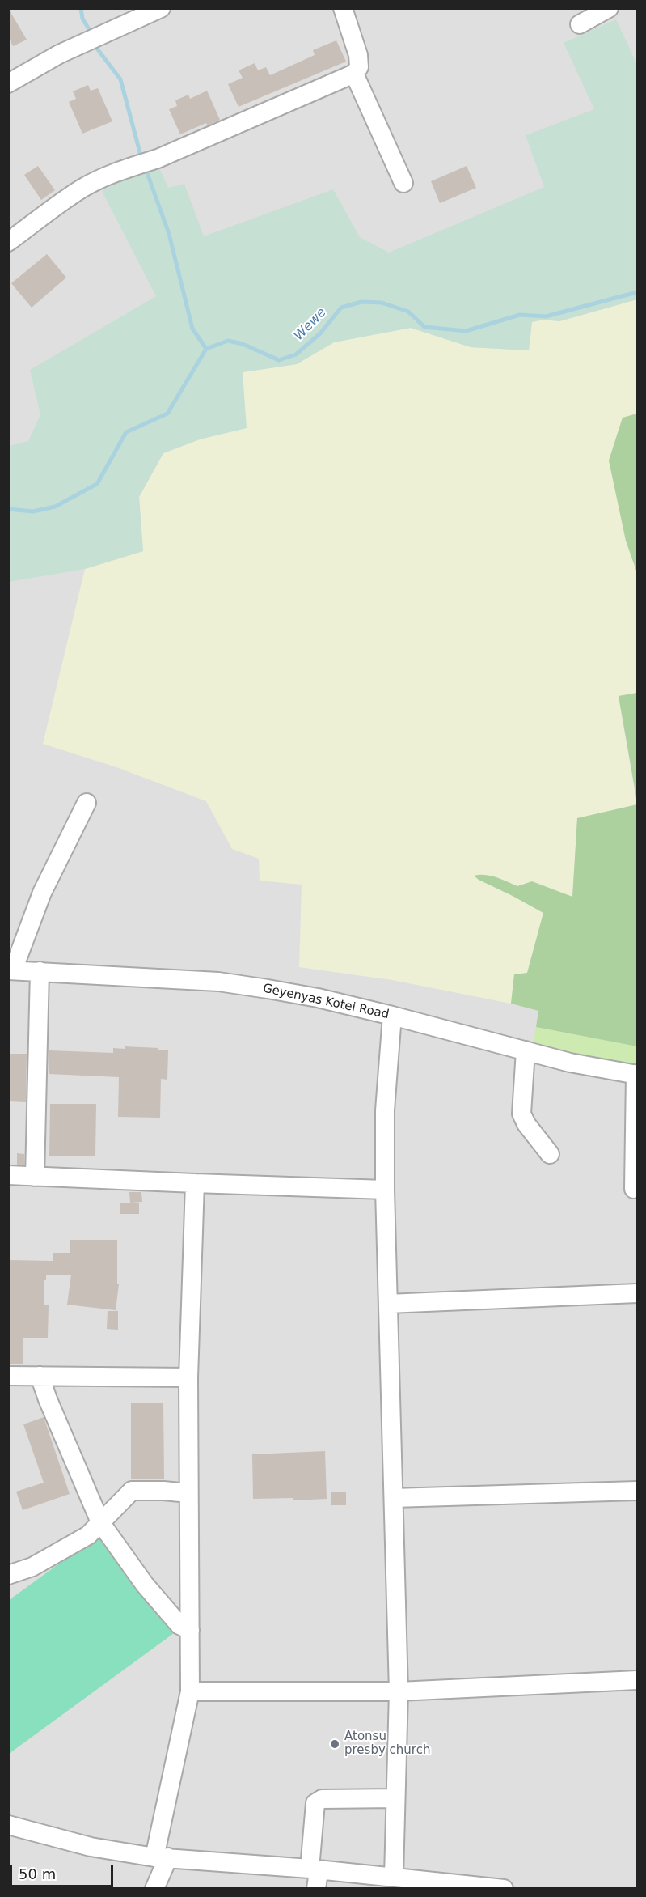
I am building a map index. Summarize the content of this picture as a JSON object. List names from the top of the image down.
{
  "streets": {
    "street": ["Geyenyas Kotei Road"]
  },
  "water": ["Wewe"],
  "places": ["Atonsu presby church"],
  "scale_bar": "50 m"
}
